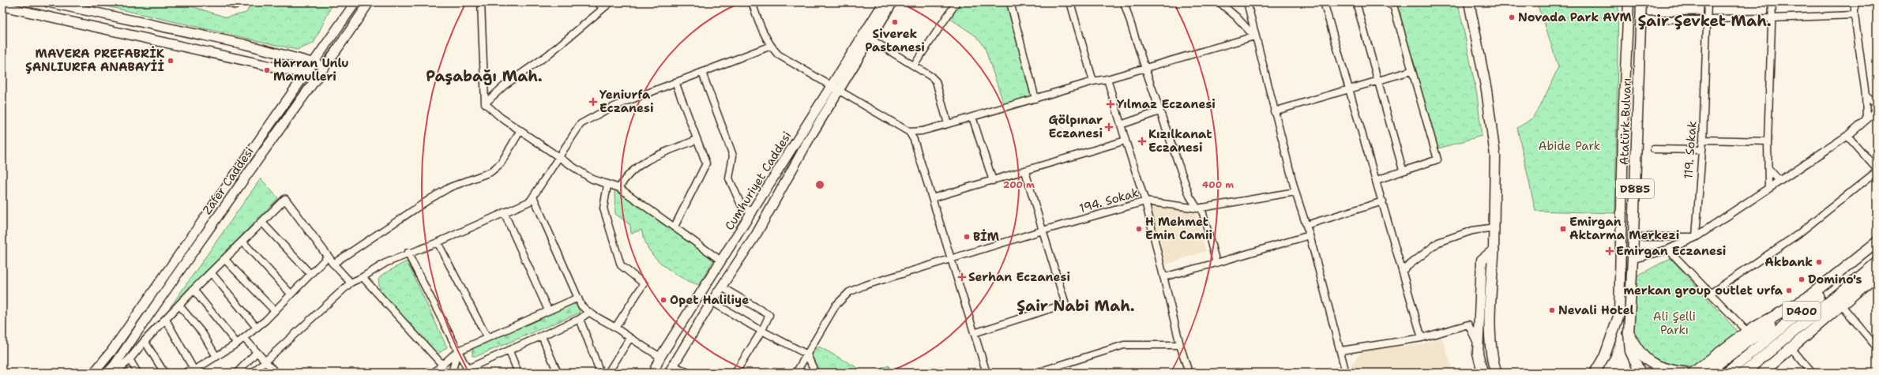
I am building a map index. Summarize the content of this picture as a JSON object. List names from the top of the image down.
{
  "streets": {
    "highway": ["D400"],
    "main road": [
      "Atatürk Bulvarı",
      "Zafer Caddesi",
      "Cumhuriyet Caddesi",
      "D885"
    ],
    "street": ["119. Sokak", "194. Sokak"]
  },
  "districts": ["Şair Şevket Mah.", "Paşabağı Mah.", "Şair Nabi Mah."],
  "parks": ["Abide Park", "Ali Şelli Parkı"],
  "places": {
    "other": [
      "Novada Park AVM",
      "Siverek Pastanesi",
      "MAVERA PREFABRİK ŞANLIURFA ANABAYİİ",
      "Harran Unlu Mamulleri",
      "H Mehmet Emin Camii",
      "BİM",
      "Akbank",
      "Domino's",
      "merkan group outlet urfa",
      "Opet Haliliye",
      "Nevali Hotel"
    ],
    "health": [
      "Yeniurfa Eczanesi",
      "Yılmaz Eczanesi",
      "Gölpınar Eczanesi",
      "Kızılkanat Eczanesi",
      "Emirgan Eczanesi",
      "Serhan Eczanesi"
    ],
    "transit": ["Emirgan Aktarma Merkezi"]
  },
  "rings": ["200 m", "400 m"]
}
